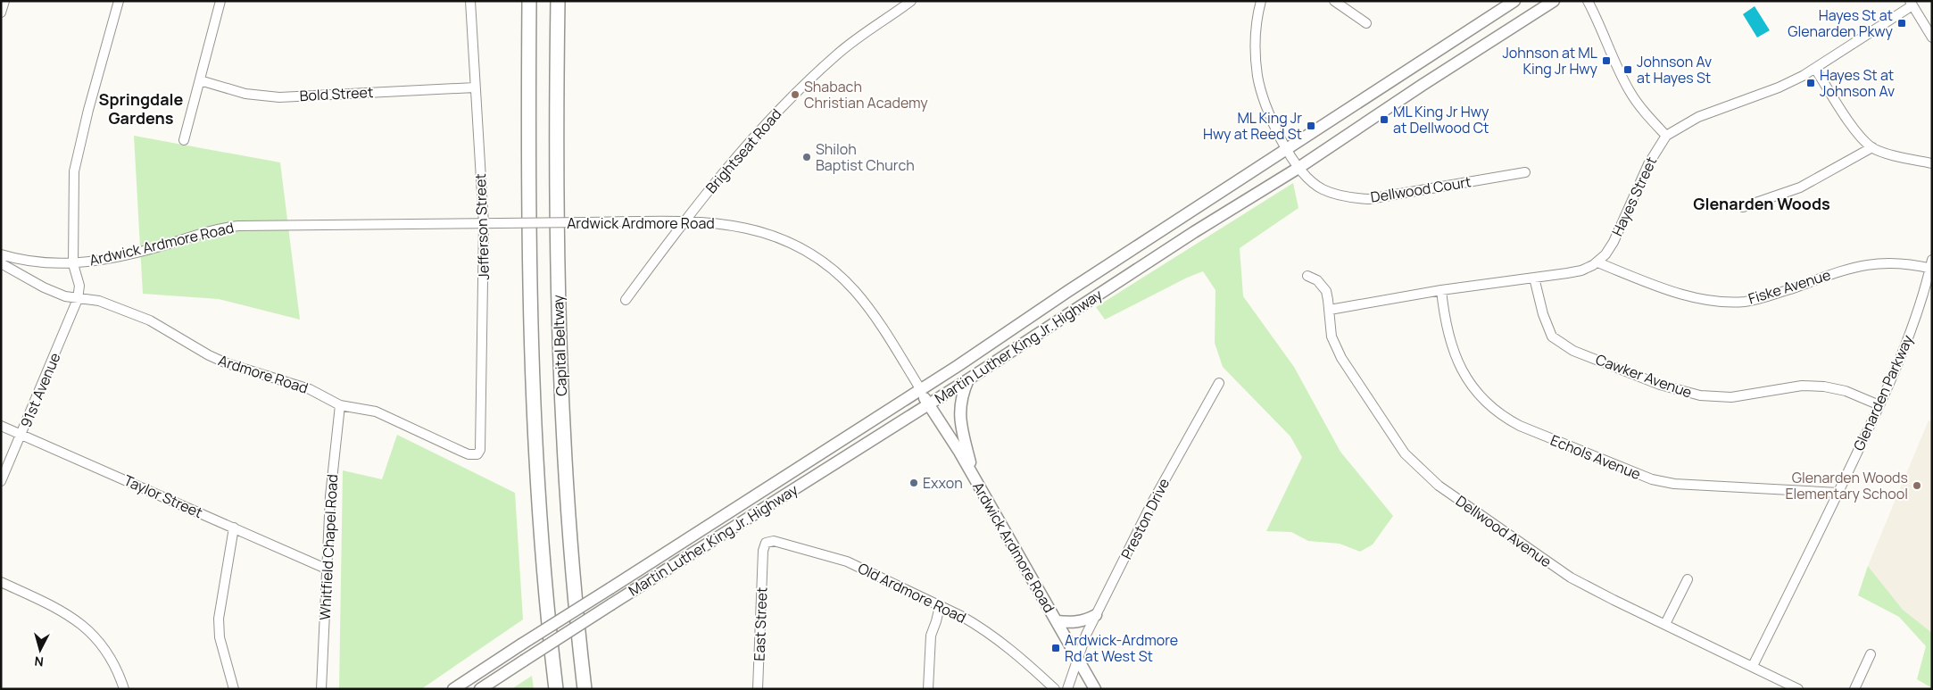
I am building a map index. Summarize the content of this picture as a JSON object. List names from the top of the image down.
{
  "streets": {
    "highway": ["Capital Beltway"],
    "main road": ["Ardwick Ardmore Road", "Martin Luther King Jr. Highway"],
    "street": [
      "Bold Street",
      "Brightseat Road",
      "Dellwood Court",
      "Hayes Street",
      "Jefferson Street",
      "Fiske Avenue",
      "Ardmore Road",
      "Cawker Avenue",
      "91st Avenue",
      "Glenarden Parkway",
      "Echols Avenue",
      "Taylor Street",
      "Preston Drive",
      "Dellwood Avenue",
      "Whitfield Chapel Road",
      "Old Ardmore Road",
      "East Street"
    ]
  },
  "crossings": [
    ["Bold Street", "Jefferson Street"],
    ["Brightseat Road", "Ardwick Ardmore Road"],
    ["Dellwood Court", "Martin Luther King Jr. Highway"],
    ["Hayes Street", "Fiske Avenue"],
    ["Hayes Street", "Cawker Avenue"],
    ["Hayes Street", "Echols Avenue"],
    ["Hayes Street", "Dellwood Avenue"],
    ["Ardwick Ardmore Road", "Jefferson Street"],
    ["Ardwick Ardmore Road", "Martin Luther King Jr. Highway"],
    ["Ardwick Ardmore Road", "Preston Drive"],
    ["Jefferson Street", "Ardmore Road"],
    ["Fiske Avenue", "Glenarden Parkway"],
    ["Ardmore Road", "91st Avenue"],
    ["Ardmore Road", "Whitfield Chapel Road"],
    ["Cawker Avenue", "Glenarden Parkway"],
    ["91st Avenue", "Taylor Street"],
    ["Glenarden Parkway", "Echols Avenue"],
    ["Glenarden Parkway", "Dellwood Avenue"],
    ["Taylor Street", "Whitfield Chapel Road"],
    ["Old Ardmore Road", "East Street"]
  ],
  "districts": ["Springdale Gardens", "Glenarden Woods"],
  "places": {
    "transit": [
      "Hayes St at Glenarden Pkwy",
      "Johnson at ML King Jr Hwy",
      "Johnson Av at Hayes St",
      "Hayes St at Johnson Av",
      "ML King Jr Hwy at Dellwood Ct",
      "ML King Jr Hwy at Reed St",
      "Ardwick-Ardmore Rd at West St"
    ],
    "other": [
      "Shabach Christian Academy",
      "Shiloh Baptist Church",
      "Exxon",
      "Glenarden Woods Elementary School"
    ]
  },
  "north": "bottom"
}
